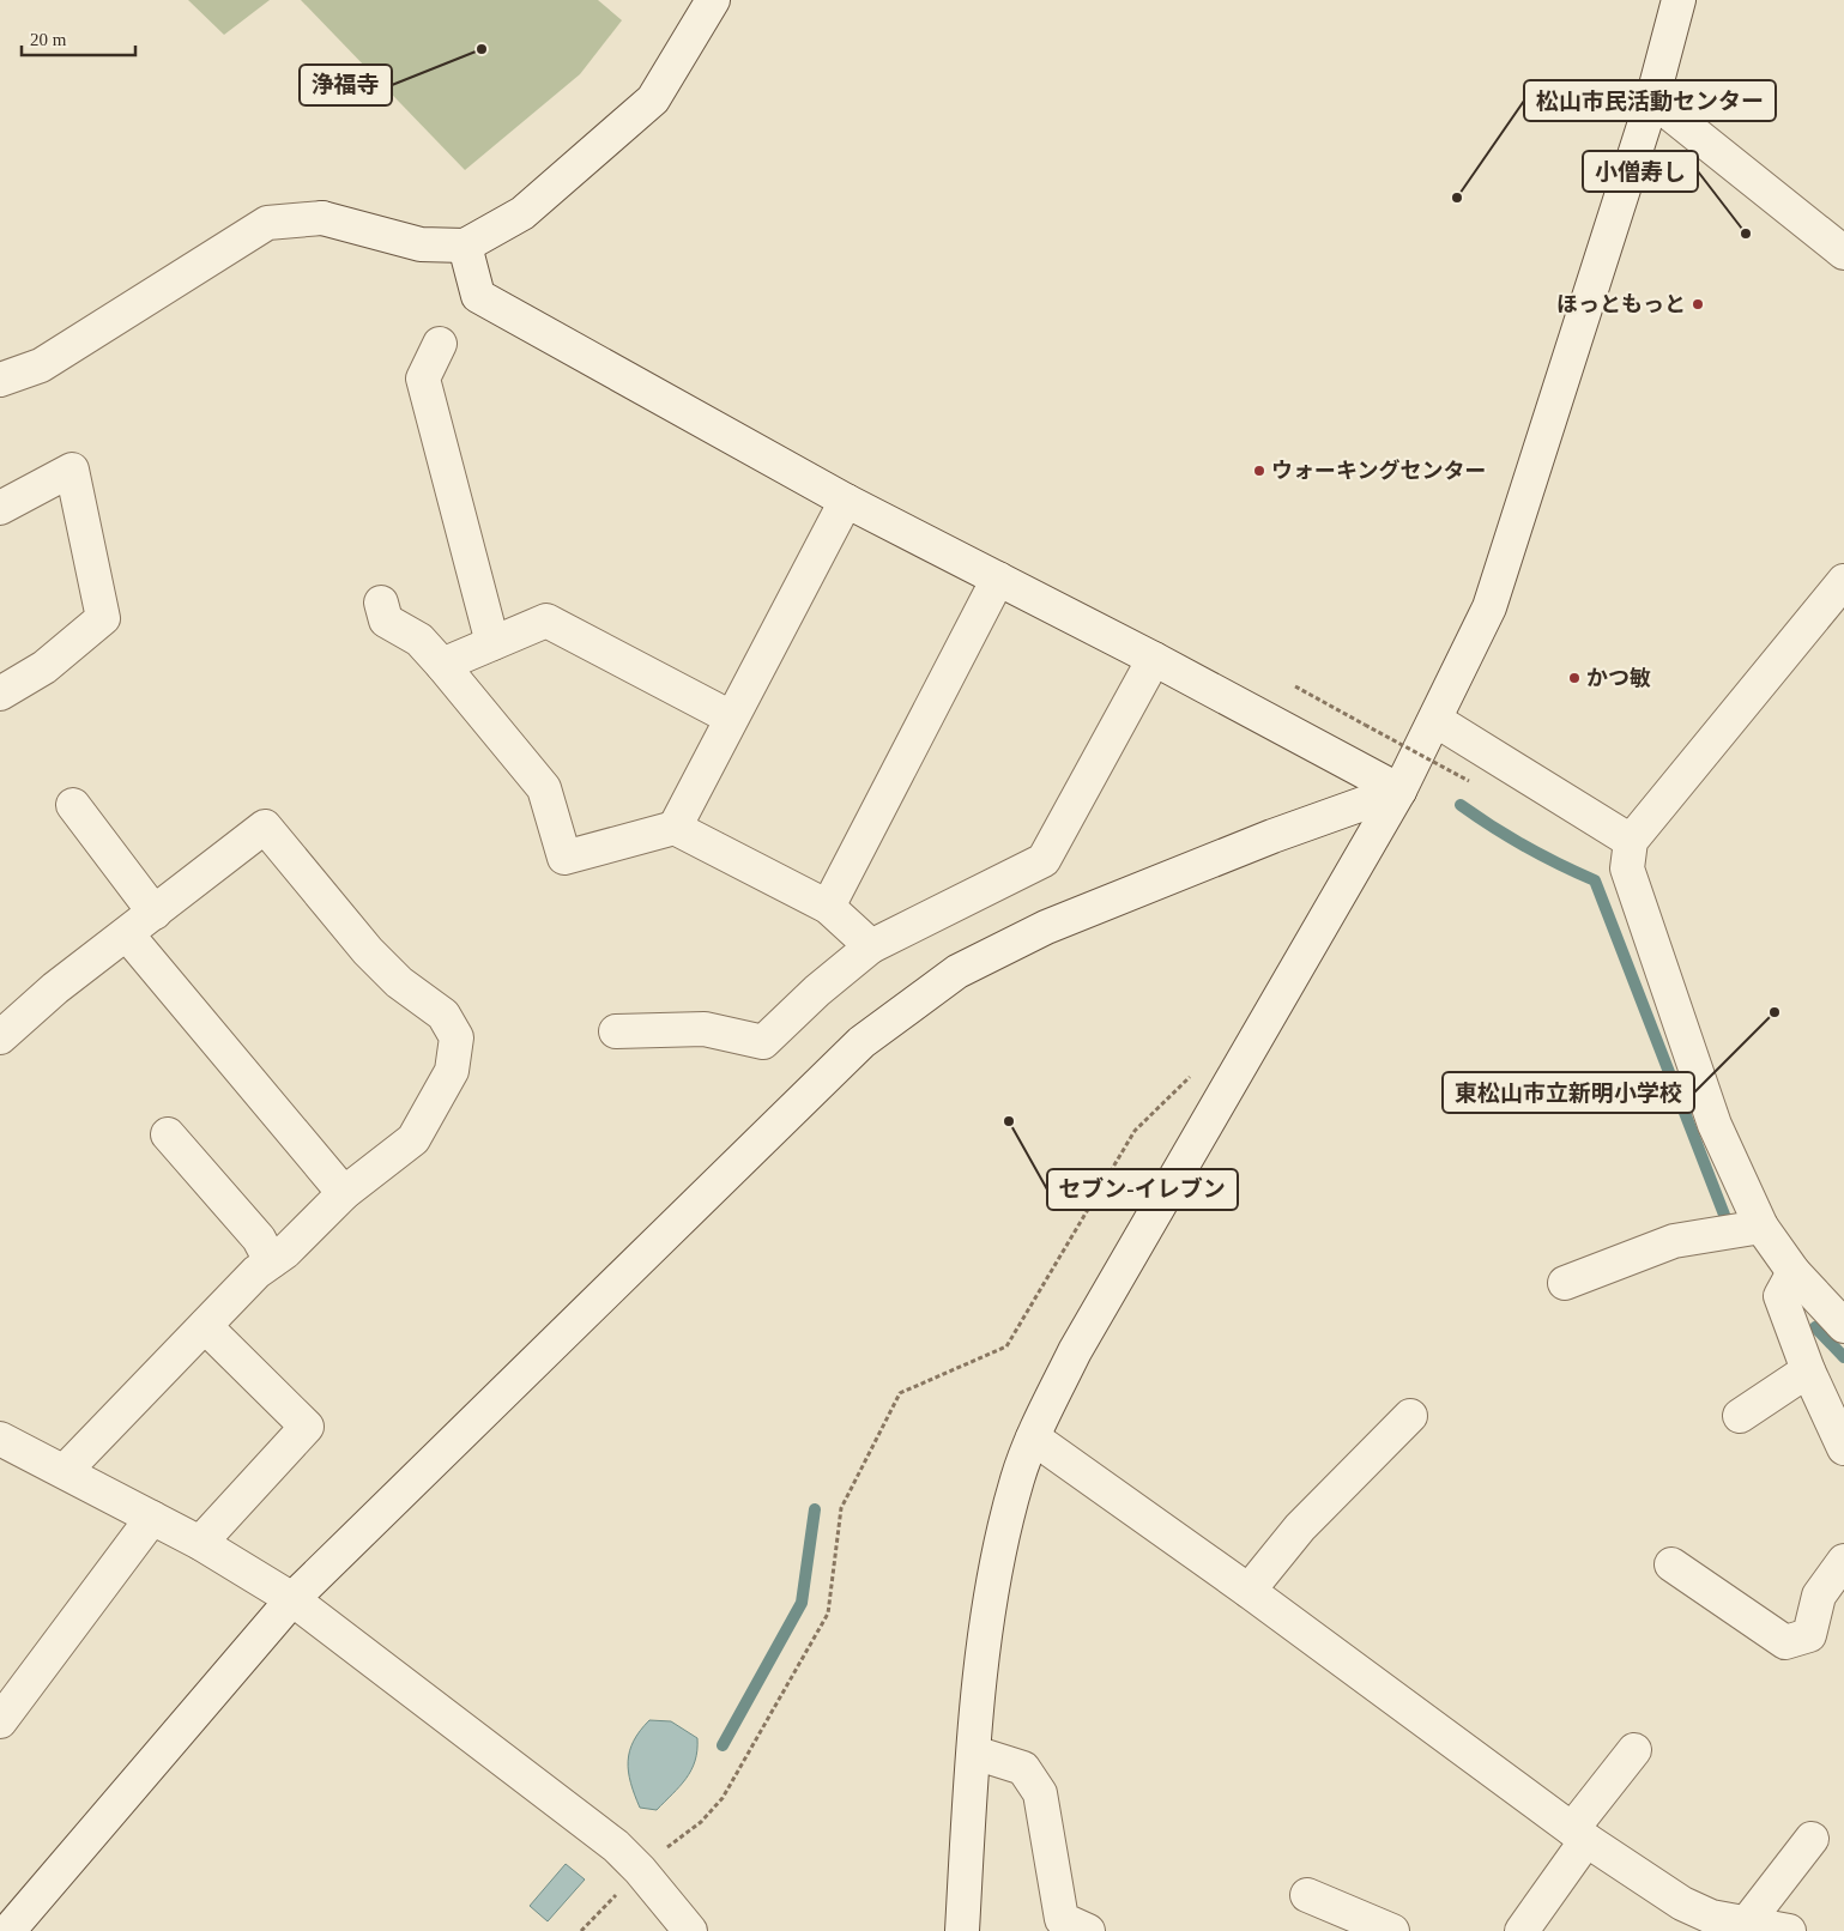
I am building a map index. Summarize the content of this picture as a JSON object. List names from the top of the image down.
{
  "places": [
    "浄福寺",
    "松山市民活動センター",
    "小僧寿し",
    "ほっともっと",
    "ウォーキングセンター",
    "かつ敏",
    "東松山市立新明小学校",
    "セブン-イレブン"
  ],
  "scale_bar": "20 m"
}
